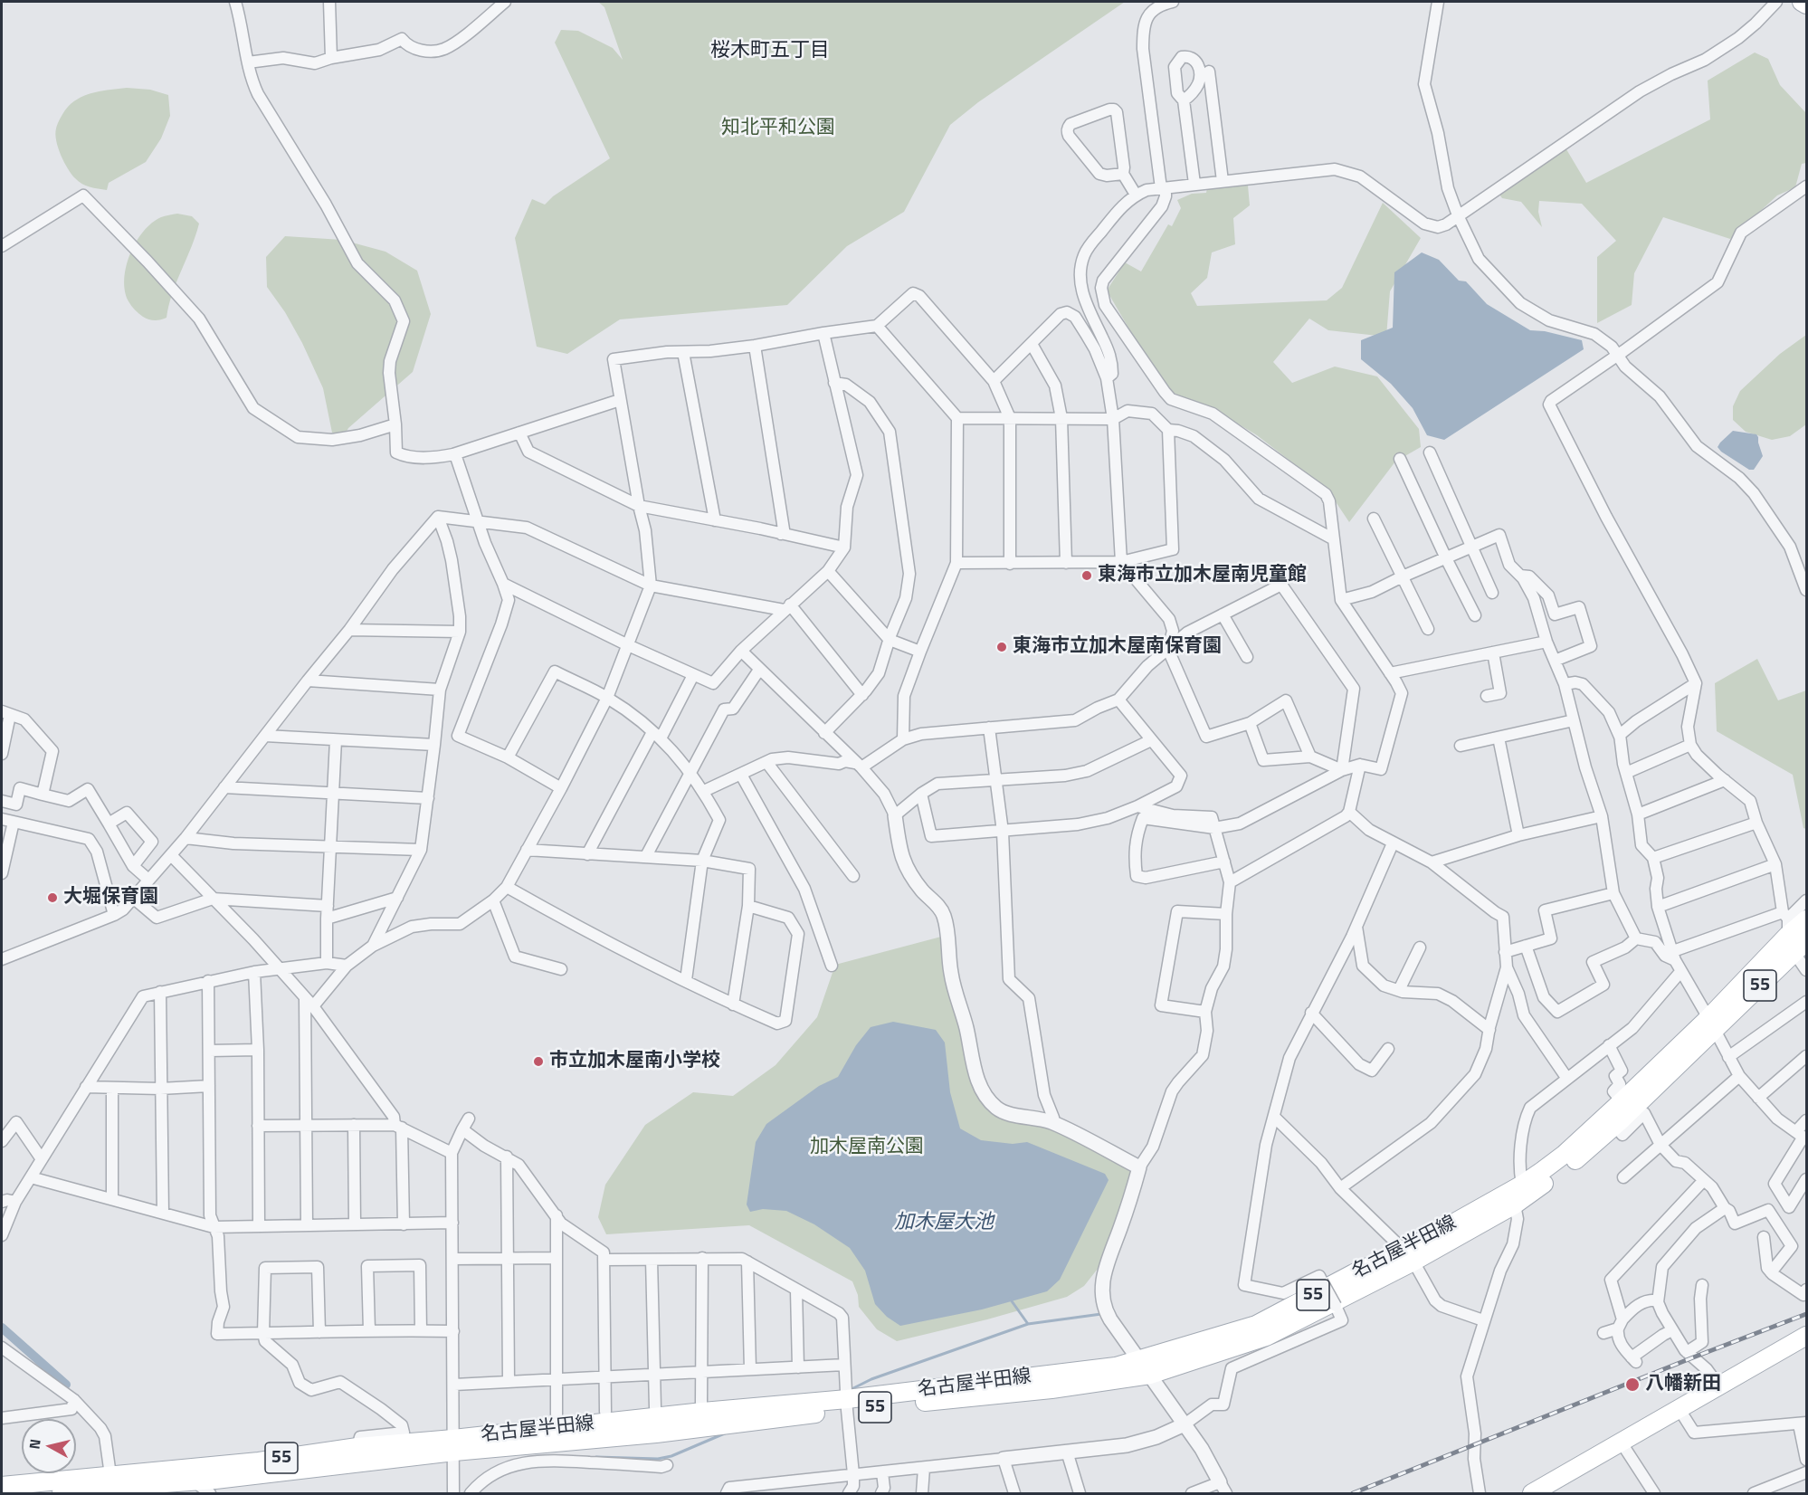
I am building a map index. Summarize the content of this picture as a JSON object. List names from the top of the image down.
{
  "streets": {
    "main road": ["55", "名古屋半田線"]
  },
  "districts": ["桜木町五丁目"],
  "water": ["加木屋大池"],
  "parks": ["知北平和公園", "加木屋南公園"],
  "places": [
    "東海市立加木屋南児童館",
    "東海市立加木屋南保育園",
    "大堀保育園",
    "市立加木屋南小学校",
    "八幡新田"
  ],
  "north": "left"
}
